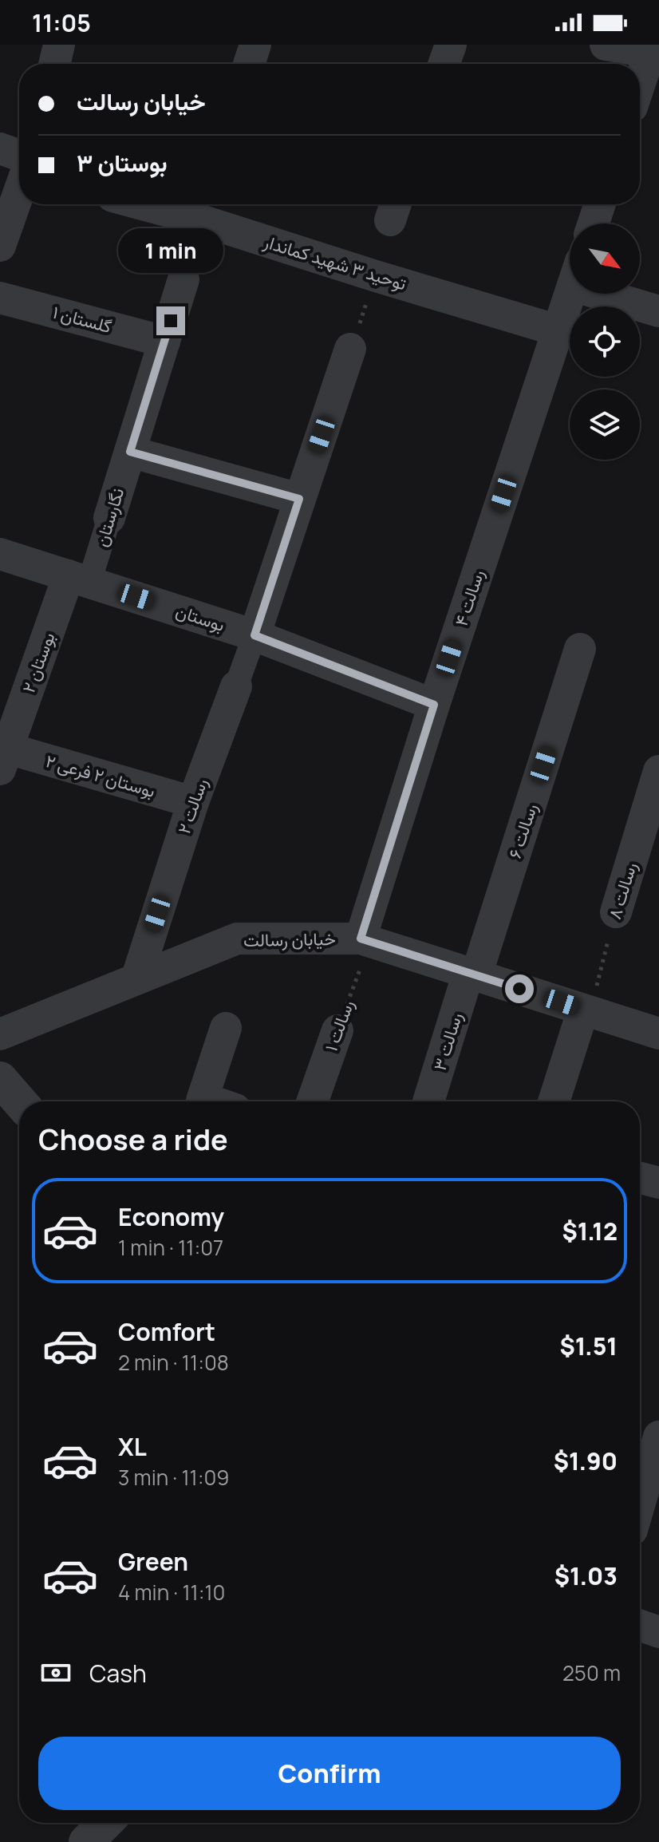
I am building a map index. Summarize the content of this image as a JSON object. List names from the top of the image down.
{
  "streets": {
    "street": [
      "توحید ۳ شهید کماندار",
      "گلستان ۱",
      "نگارستان",
      "رسالت ۴",
      "بوستان",
      "بوستان ۲",
      "بوستان ۲ فرعی ۲",
      "رسالت ۲",
      "رسالت ۶",
      "رسالت ۸",
      "خیابان رسالت",
      "رسالت ۱",
      "رسالت ۳"
    ]
  },
  "crossings": [
    ["توحید ۳ شهید کماندار", "رسالت ۴"],
    ["گلستان ۱", "نگارستان"],
    ["نگارستان", "بوستان"],
    ["نگارستان", "بوستان ۲"],
    ["رسالت ۴", "بوستان"],
    ["رسالت ۴", "خیابان رسالت"],
    ["رسالت ۴", "رسالت ۱"],
    ["بوستان", "بوستان ۲"],
    ["بوستان", "رسالت ۲"],
    ["بوستان ۲", "بوستان ۲ فرعی ۲"],
    ["بوستان ۲ فرعی ۲", "رسالت ۲"],
    ["رسالت ۲", "خیابان رسالت"],
    ["رسالت ۶", "خیابان رسالت"],
    ["رسالت ۶", "رسالت ۳"],
    ["رسالت ۸", "خیابان رسالت"],
    ["خیابان رسالت", "رسالت ۱"],
    ["خیابان رسالت", "رسالت ۳"]
  ],
  "north": "bottom right",
  "page": {
    "status": "11:05",
    "banner": ["خیابان رسالت", "بوستان ۳"],
    "bubble": "1 min",
    "heading": "Choose a ride",
    "list": [
      {
        "name": "Economy",
        "note": "1 min · 11:07",
        "value": "$1.12"
      },
      {
        "name": "Comfort",
        "note": "2 min · 11:08",
        "value": "$1.51"
      },
      {
        "name": "XL",
        "note": "3 min · 11:09",
        "value": "$1.90"
      },
      {
        "name": "Green",
        "note": "4 min · 11:10",
        "value": "$1.03"
      }
    ],
    "pay": ["Cash", "250 m"],
    "buttons": "Confirm"
  }
}
